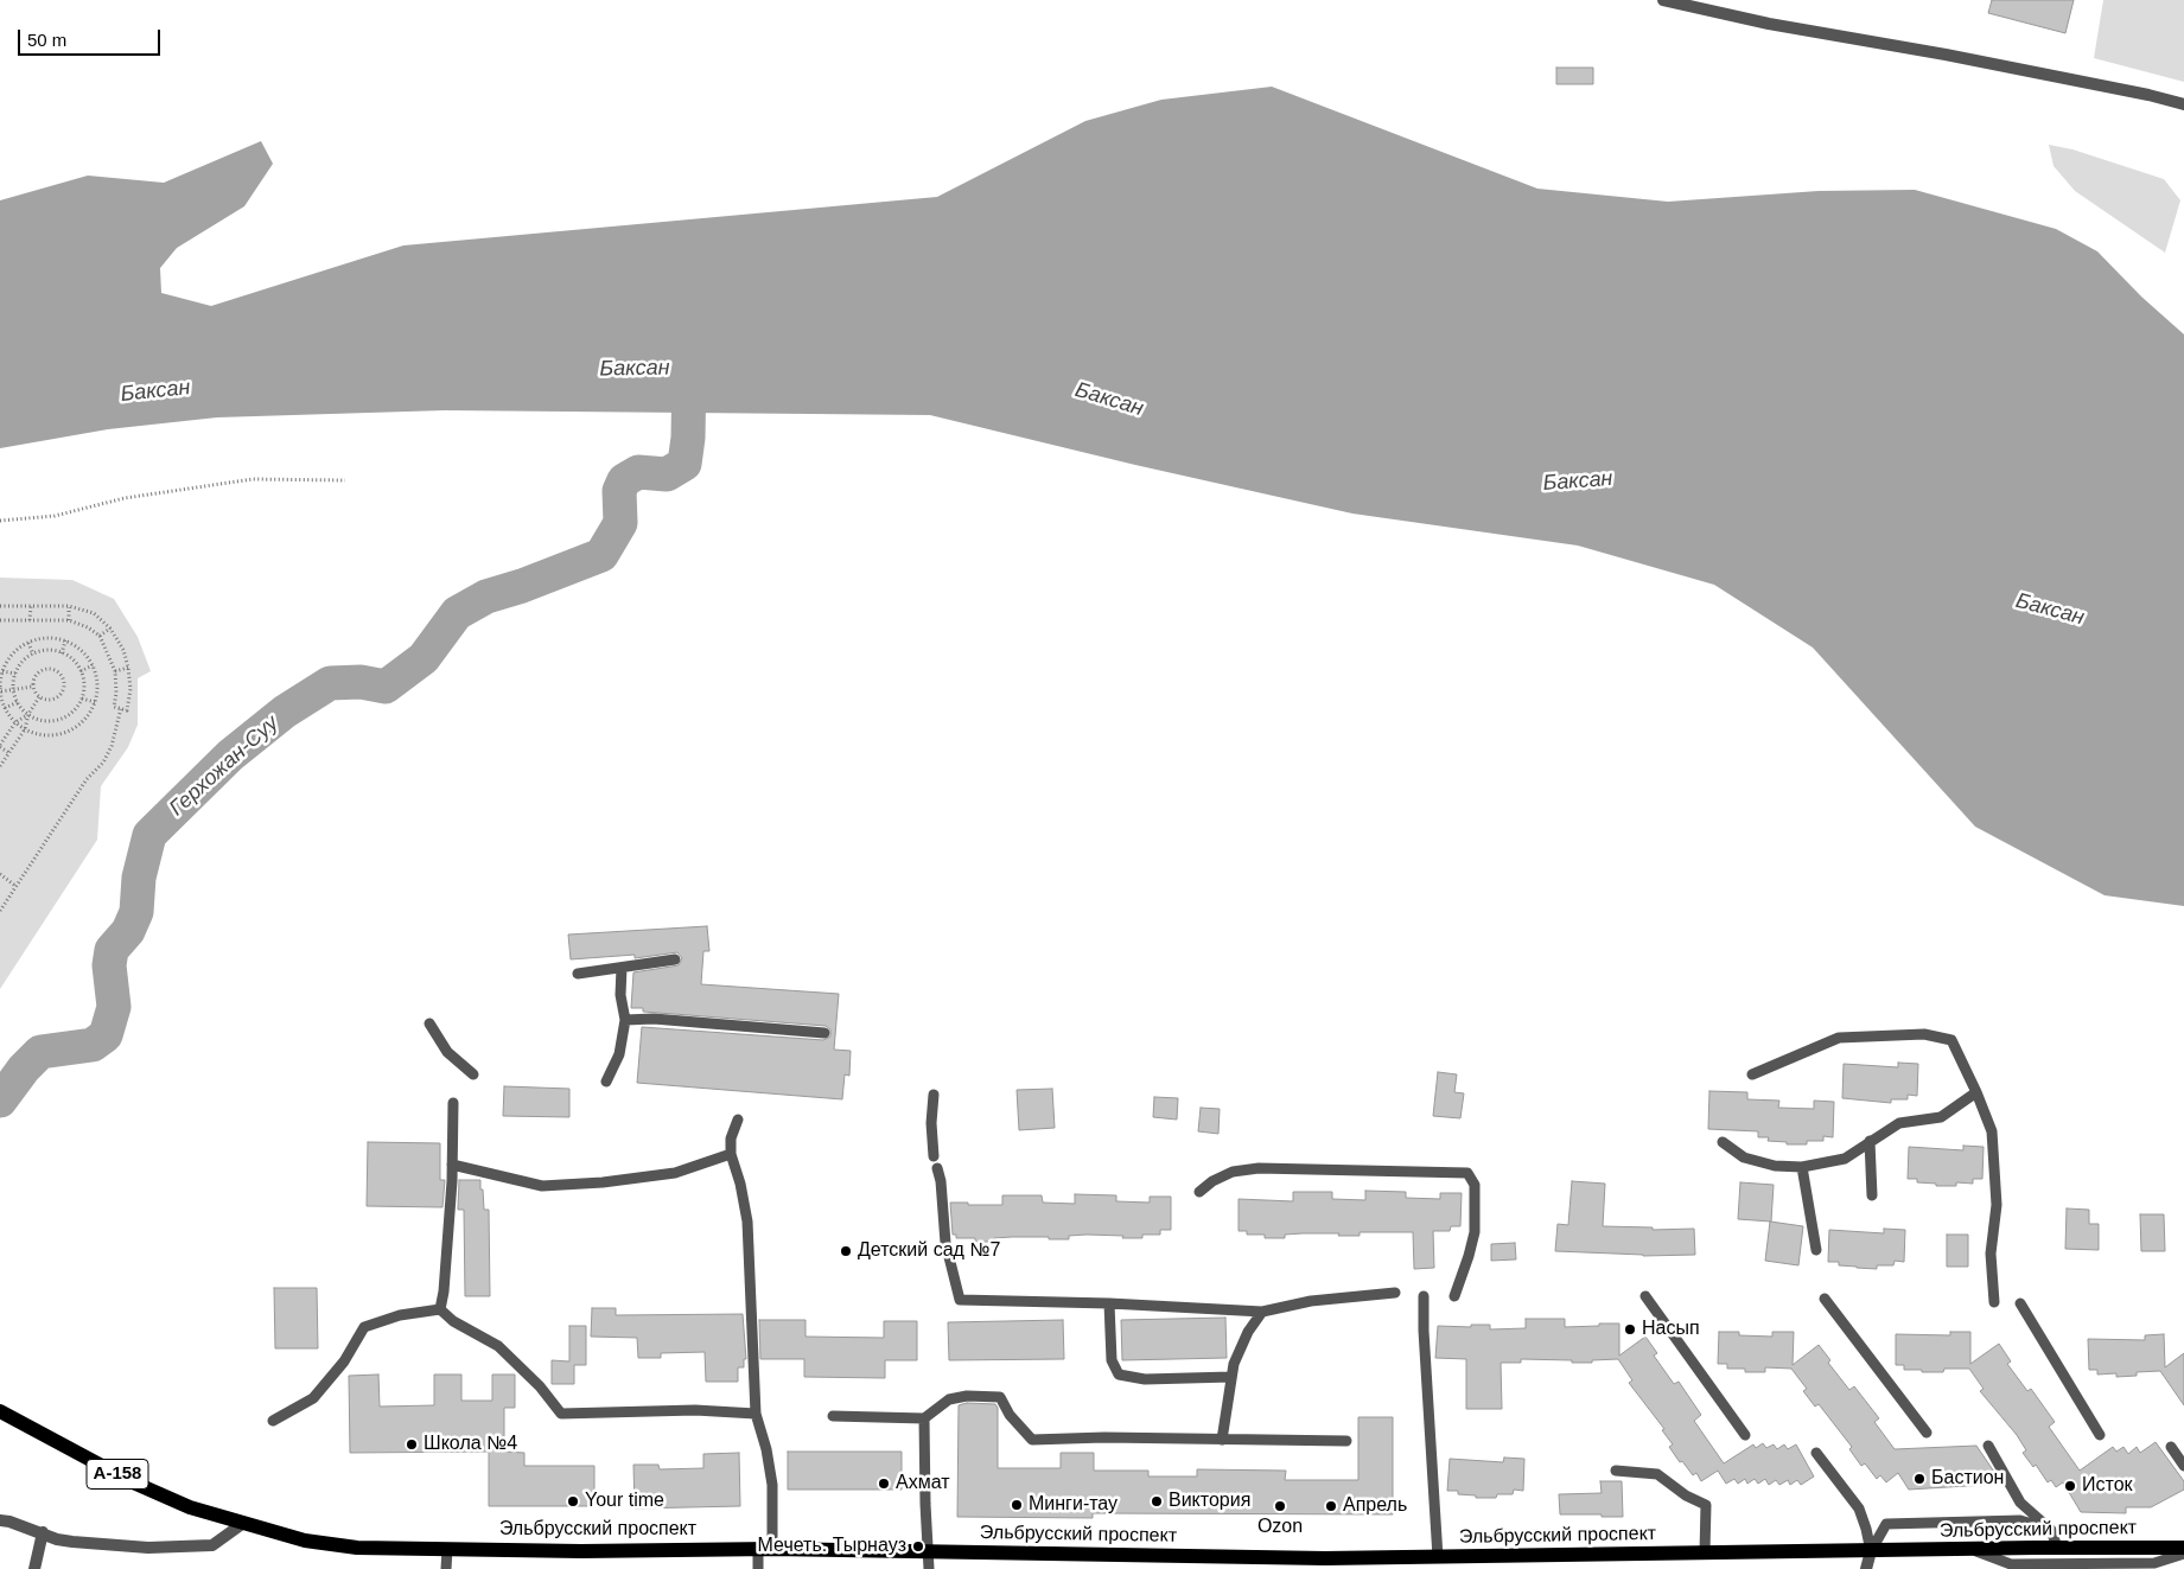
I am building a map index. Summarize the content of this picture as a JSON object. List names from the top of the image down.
{
  "streets": {
    "main road": ["А-158", "Эльбрусский проспект"]
  },
  "water": ["Баксан", "Герхожан-Суу"],
  "places": [
    "Детский сад №7",
    "Насып",
    "Школа №4",
    "Бастион",
    "Ахмат",
    "Исток",
    "Your time",
    "Виктория",
    "Минги-тау",
    "Ozon",
    "Апрель",
    "Мечеть. Тырнауз"
  ],
  "scale_bar": "50 m"
}
